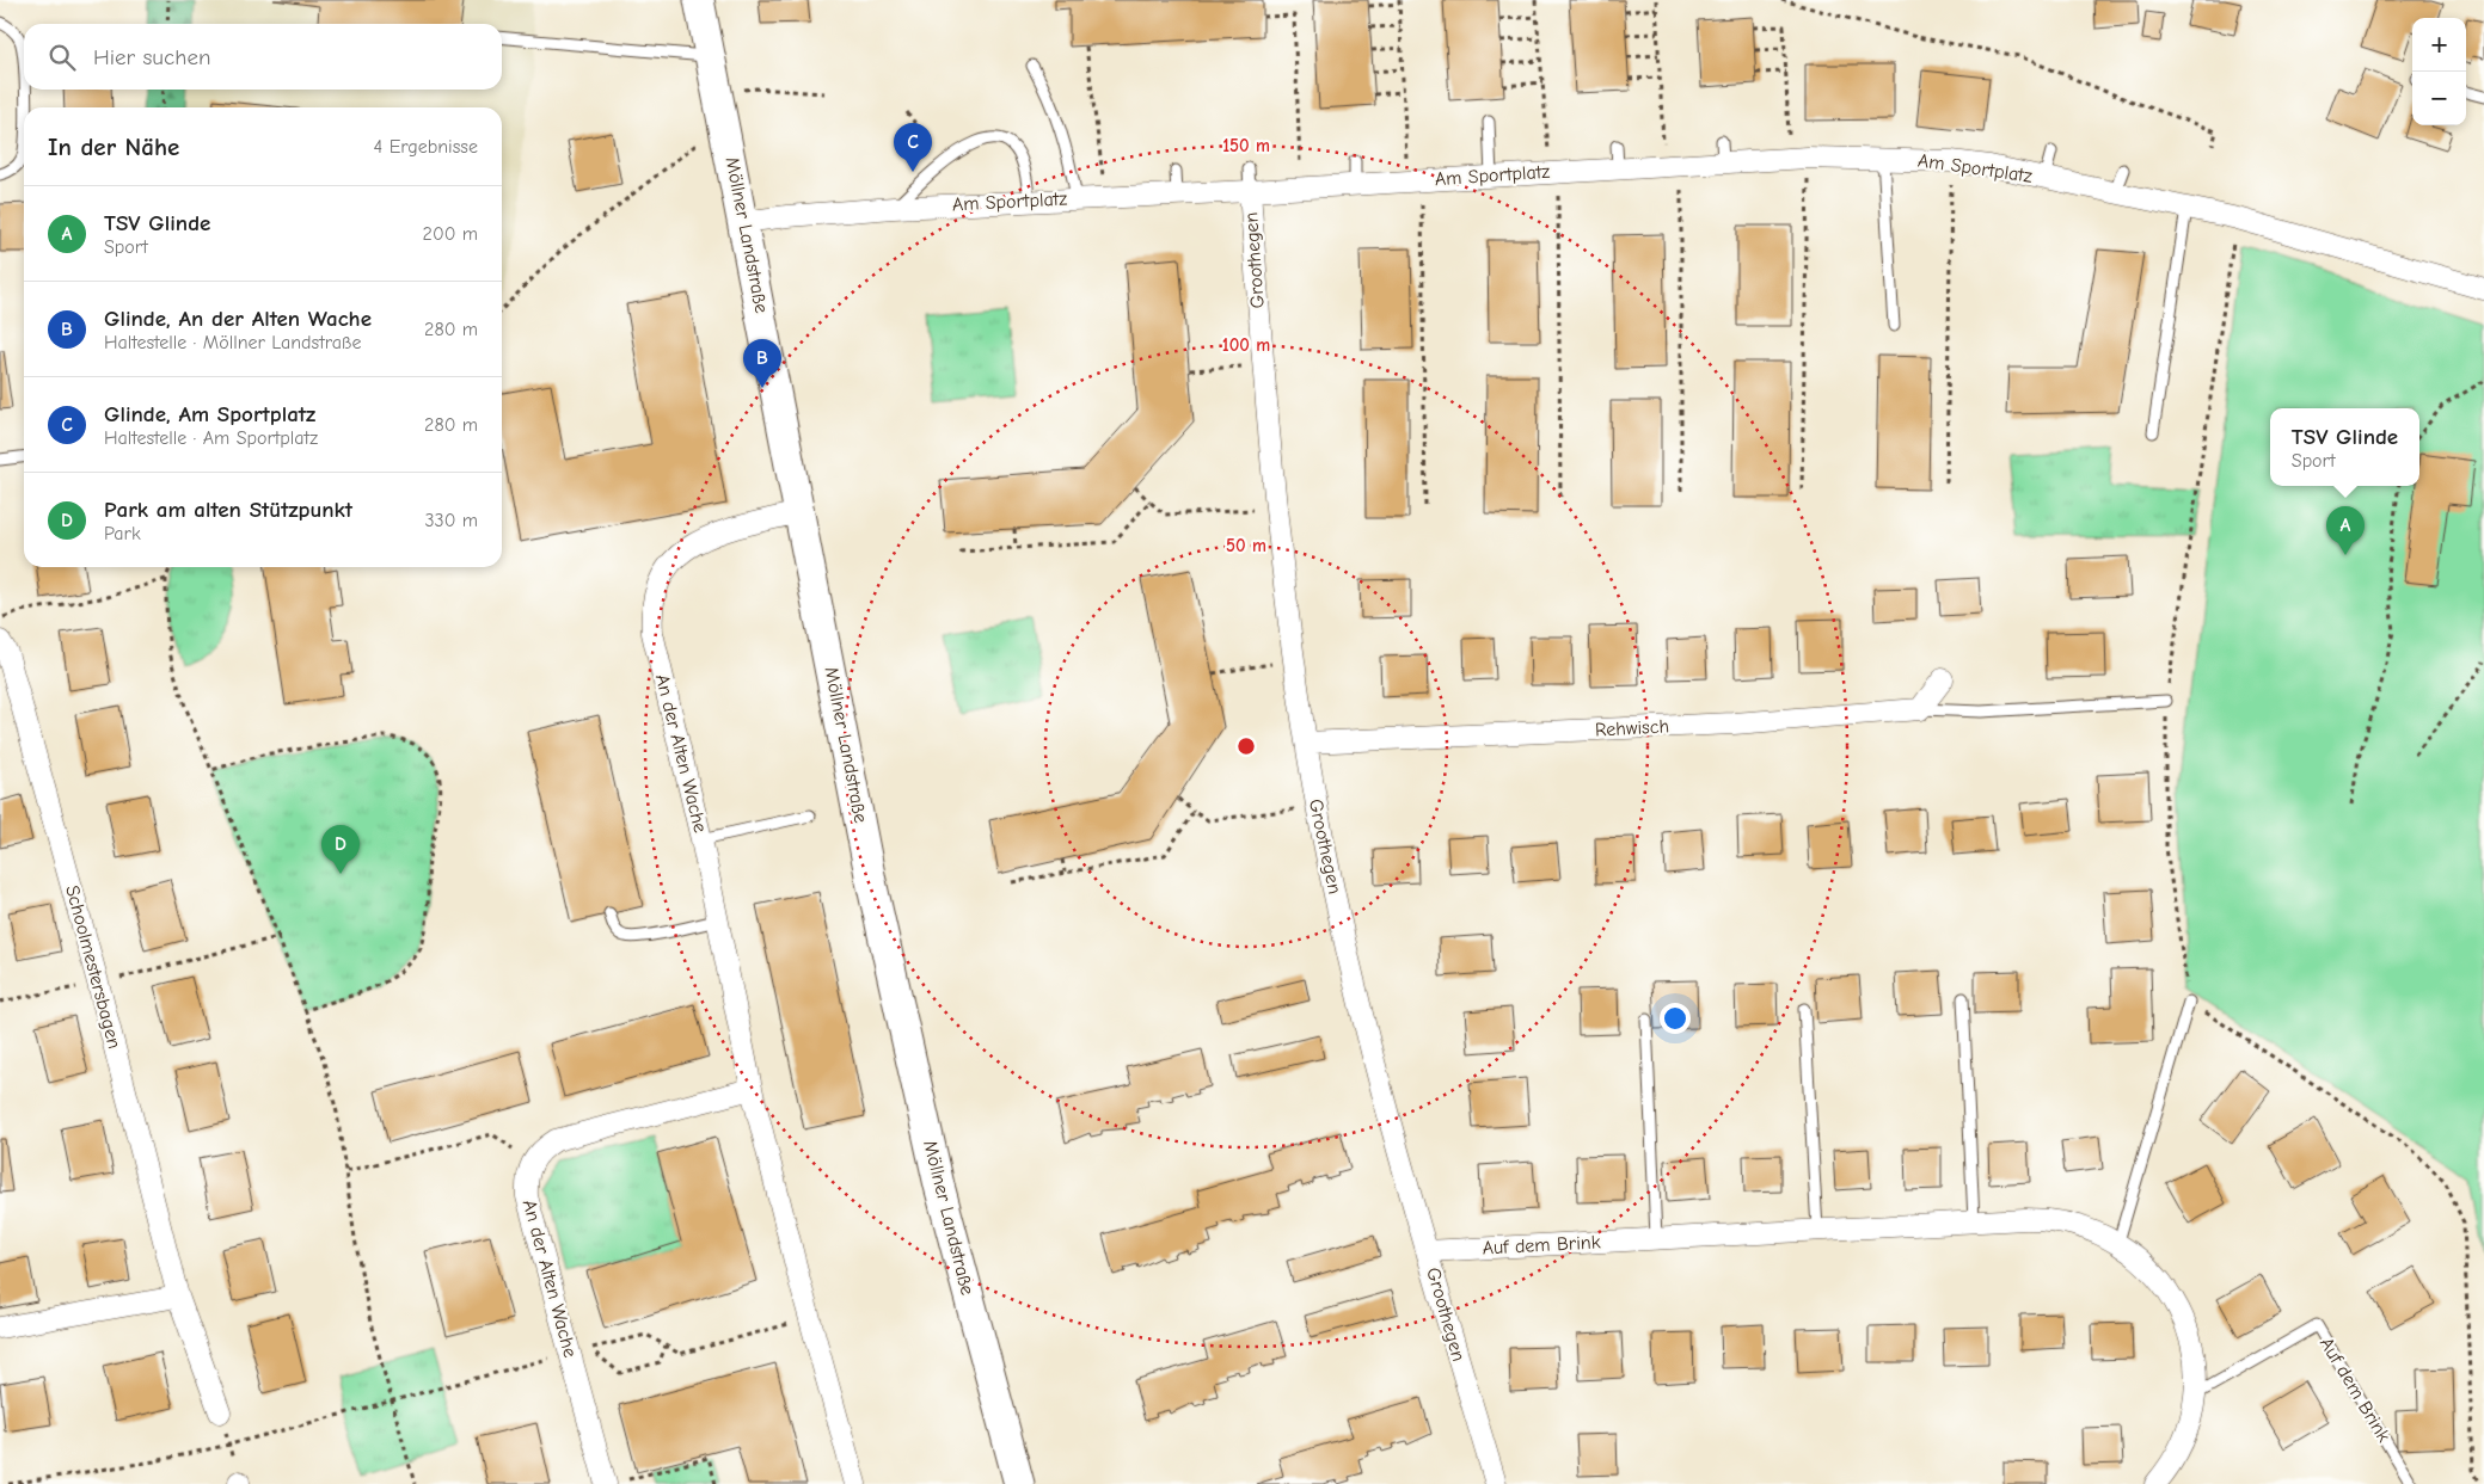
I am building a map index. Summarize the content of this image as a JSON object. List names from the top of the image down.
{
  "streets": {
    "main road": ["Möllner Landstraße"],
    "street": [
      "Am Sportplatz",
      "Groothegen",
      "Rehwisch",
      "An der Alten Wache",
      "Schoolmestersbagen",
      "Auf dem Brink"
    ]
  },
  "crossings": [
    ["Am Sportplatz", "Möllner Landstraße"],
    ["Am Sportplatz", "Groothegen"],
    ["Möllner Landstraße", "An der Alten Wache"],
    ["Groothegen", "Rehwisch"],
    ["Groothegen", "Auf dem Brink"]
  ],
  "page": {
    "map_buttons": ["+", "−"],
    "search": "Hier suchen",
    "heading": ["In der Nähe", "4 Ergebnisse"],
    "pins": [
      "C",
      "B",
      "A",
      "D"
    ],
    "list": [
      {
        "mark": "A",
        "name": "TSV Glinde",
        "note": "Sport",
        "value": "200 m"
      },
      {
        "mark": "B",
        "name": "Glinde, An der Alten Wache",
        "note": "Haltestelle · Möllner Landstraße",
        "value": "280 m"
      },
      {
        "mark": "C",
        "name": "Glinde, Am Sportplatz",
        "note": "Haltestelle · Am Sportplatz",
        "value": "280 m"
      },
      {
        "mark": "D",
        "name": "Park am alten Stützpunkt",
        "note": "Park",
        "value": "330 m"
      }
    ],
    "popup": ["TSV Glinde", "Sport"]
  },
  "rings": ["150 m", "100 m", "50 m"]
}
